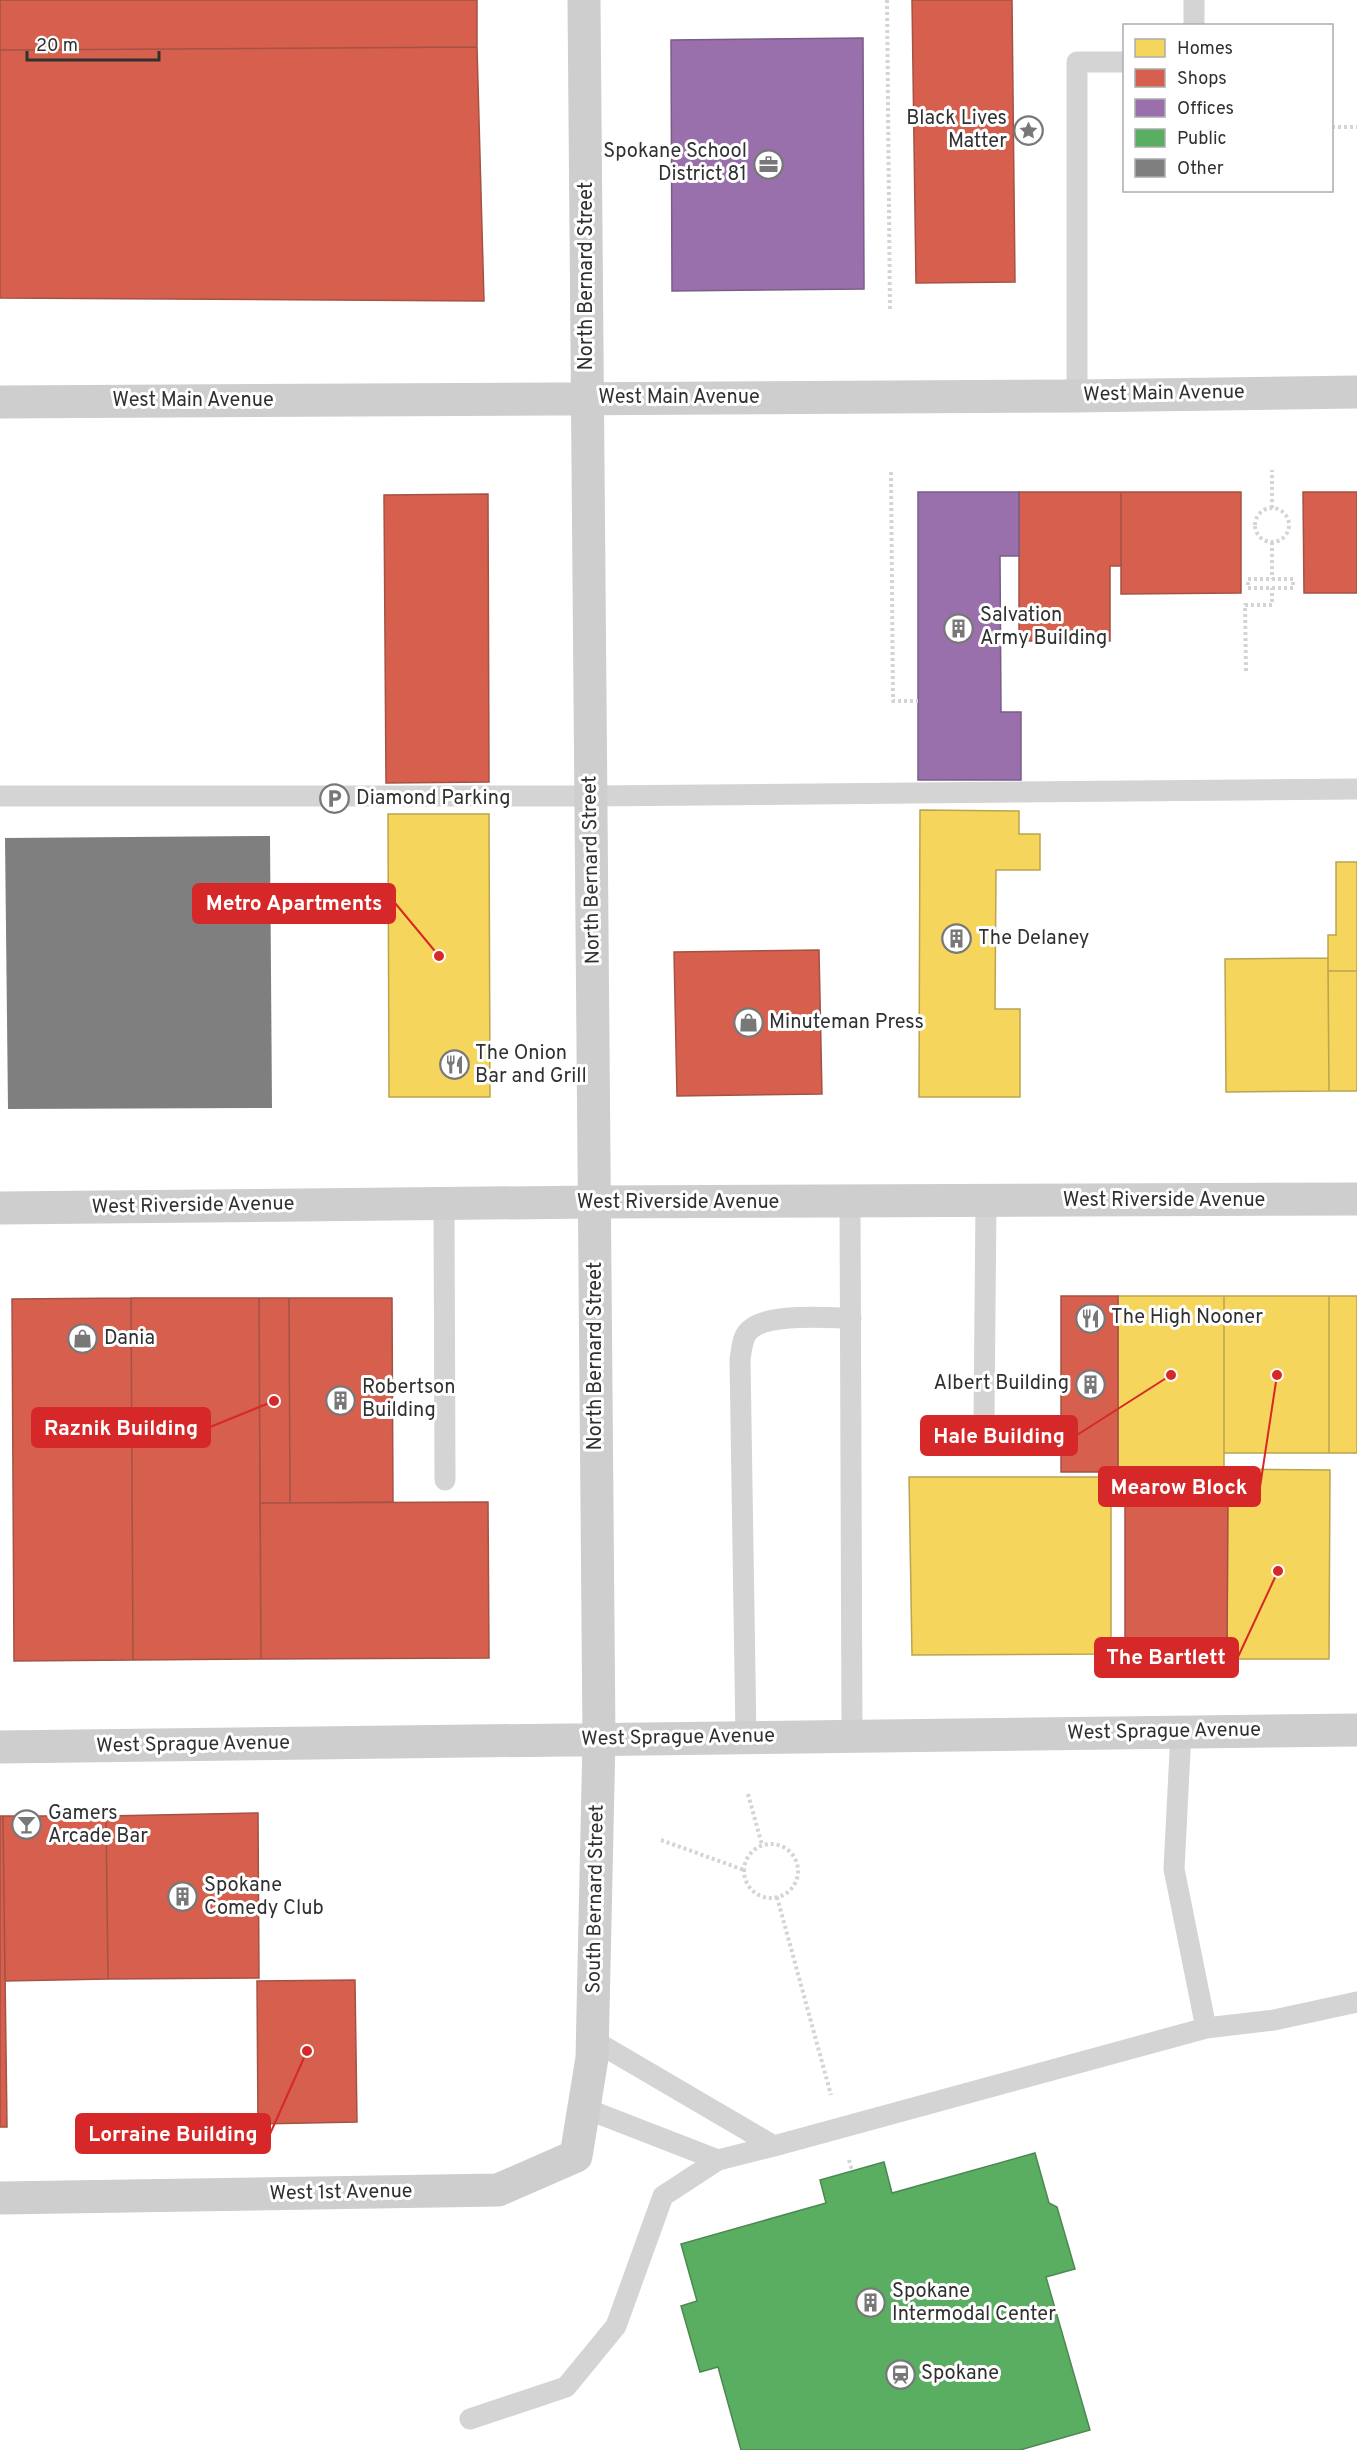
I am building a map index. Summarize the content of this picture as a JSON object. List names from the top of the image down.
{
  "streets": {
    "main road": [
      "North Bernard Street",
      "West Main Avenue",
      "West Riverside Avenue",
      "West Sprague Avenue",
      "South Bernard Street",
      "West 1st Avenue"
    ]
  },
  "crossings": [
    ["North Bernard Street", "West Main Avenue"],
    ["North Bernard Street", "West Riverside Avenue"],
    ["North Bernard Street", "West Sprague Avenue"],
    ["North Bernard Street", "South Bernard Street"],
    ["West Sprague Avenue", "South Bernard Street"],
    ["South Bernard Street", "West 1st Avenue"]
  ],
  "places": {
    "place": ["Black Lives Matter"],
    "office": ["Spokane School District 81"],
    "building": [
      "Salvation Army Building",
      "The Delaney",
      "Albert Building",
      "Robertson Building",
      "Spokane Comedy Club",
      "Spokane Intermodal Center"
    ],
    "parking": ["Diamond Parking"],
    "other": [
      "Metro Apartments",
      "Hale Building",
      "Mearow Block",
      "Raznik Building",
      "The Bartlett",
      "Lorraine Building"
    ],
    "shop": ["Minuteman Press", "Dania"],
    "restaurant": ["The Onion Bar and Grill", "The High Nooner"],
    "bar": ["Gamers Arcade Bar"],
    "station": ["Spokane"]
  },
  "legend": [
    "Homes",
    "Shops",
    "Offices",
    "Public",
    "Other"
  ],
  "scale_bar": "20 m"
}
